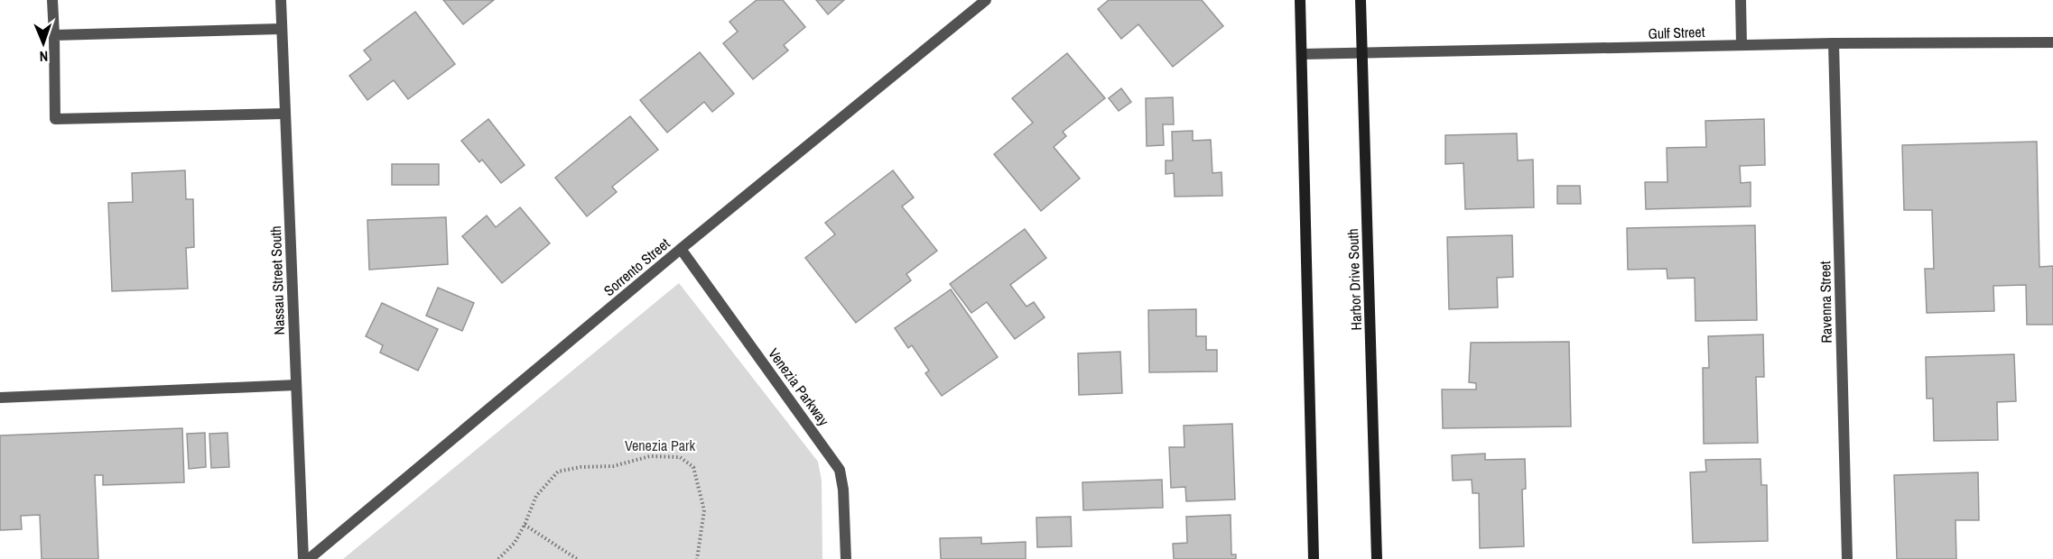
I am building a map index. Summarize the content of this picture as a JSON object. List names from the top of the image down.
{
  "streets": {
    "street": [
      "Gulf Street",
      "Sorrento Street",
      "Harbor Drive South",
      "Nassau Street South",
      "Ravenna Street",
      "Venezia Parkway"
    ]
  },
  "crossings": [
    ["Gulf Street", "Harbor Drive South"],
    ["Gulf Street", "Ravenna Street"],
    ["Sorrento Street", "Venezia Parkway"]
  ],
  "parks": ["Venezia Park"],
  "north": "bottom"
}
